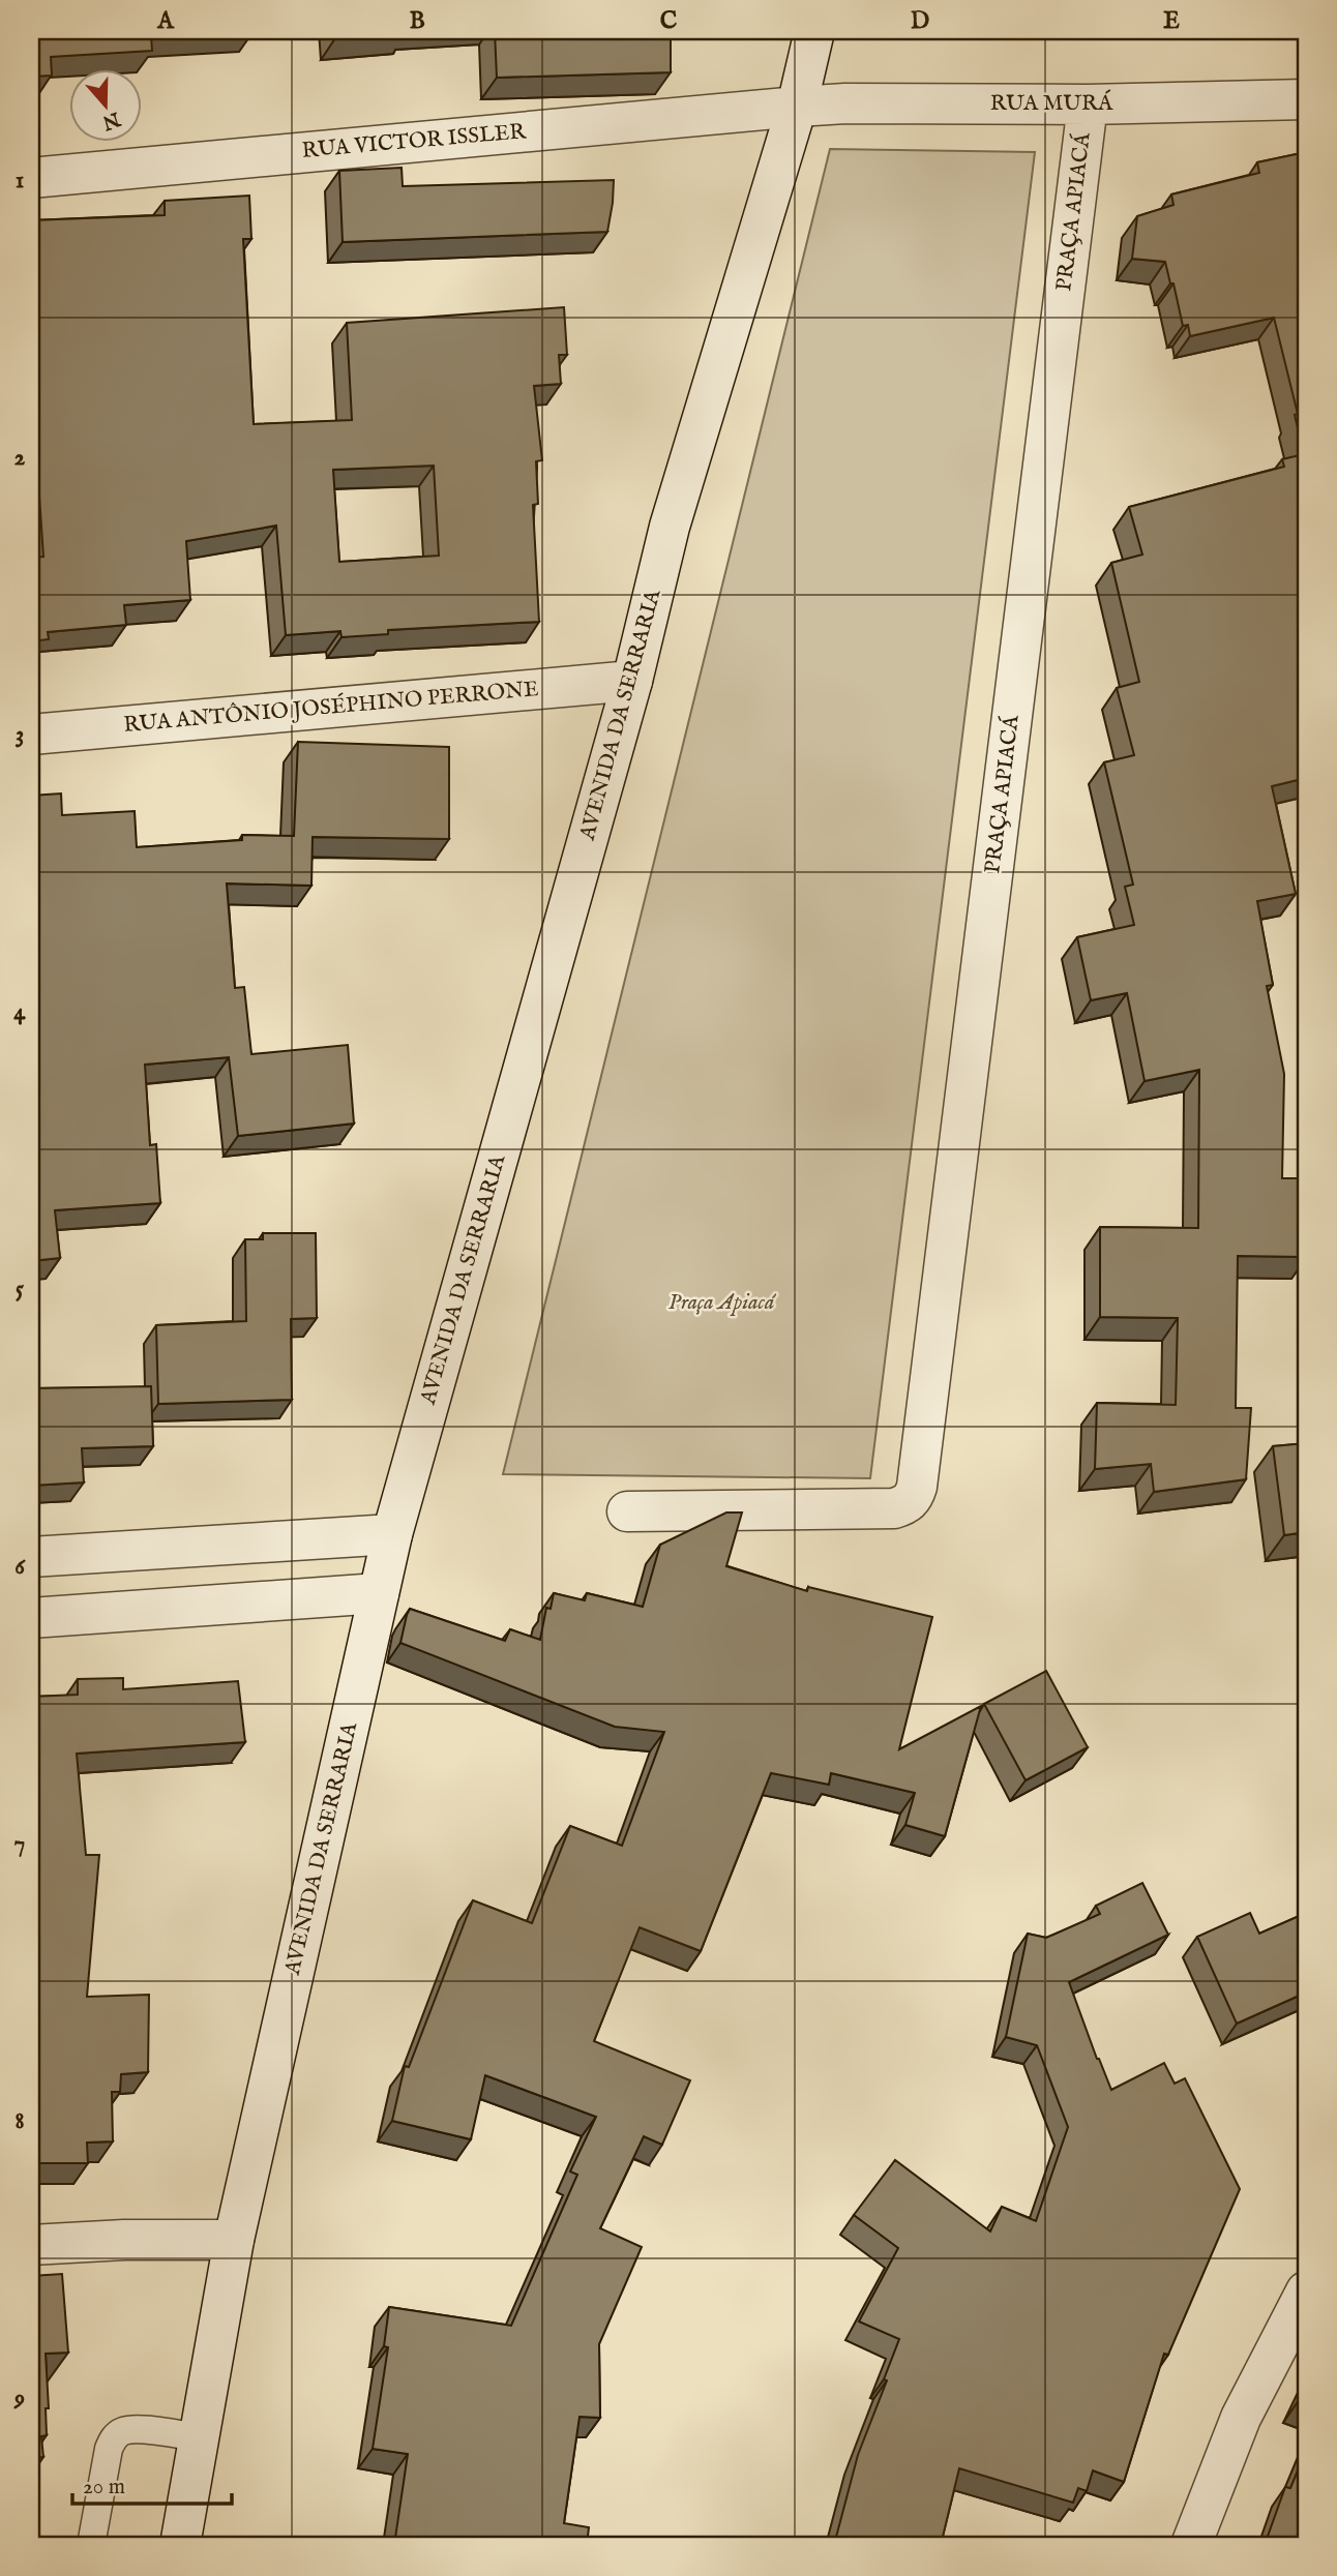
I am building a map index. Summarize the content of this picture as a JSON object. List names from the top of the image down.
{
  "streets": {
    "street": [
      "RUA MURÁ",
      "RUA VICTOR ISSLER",
      "PRAÇA APIACÁ",
      "RUA ANTÔNIO JOSÉPHINO PERRONE",
      "AVENIDA DA SERRARIA"
    ]
  },
  "crossings": [
    ["RUA MURÁ", "RUA VICTOR ISSLER"],
    ["RUA MURÁ", "PRAÇA APIACÁ"],
    ["RUA MURÁ", "AVENIDA DA SERRARIA"],
    ["RUA VICTOR ISSLER", "AVENIDA DA SERRARIA"],
    ["RUA ANTÔNIO JOSÉPHINO PERRONE", "AVENIDA DA SERRARIA"]
  ],
  "parks": ["Praça Apiacá"],
  "scale_bar": "20 m",
  "north": "bottom",
  "grid": {
    "columns": [
      "A",
      "B",
      "C",
      "D",
      "E"
    ],
    "rows": [
      "1",
      "2",
      "3",
      "4",
      "5",
      "6",
      "7",
      "8",
      "9"
    ]
  }
}
